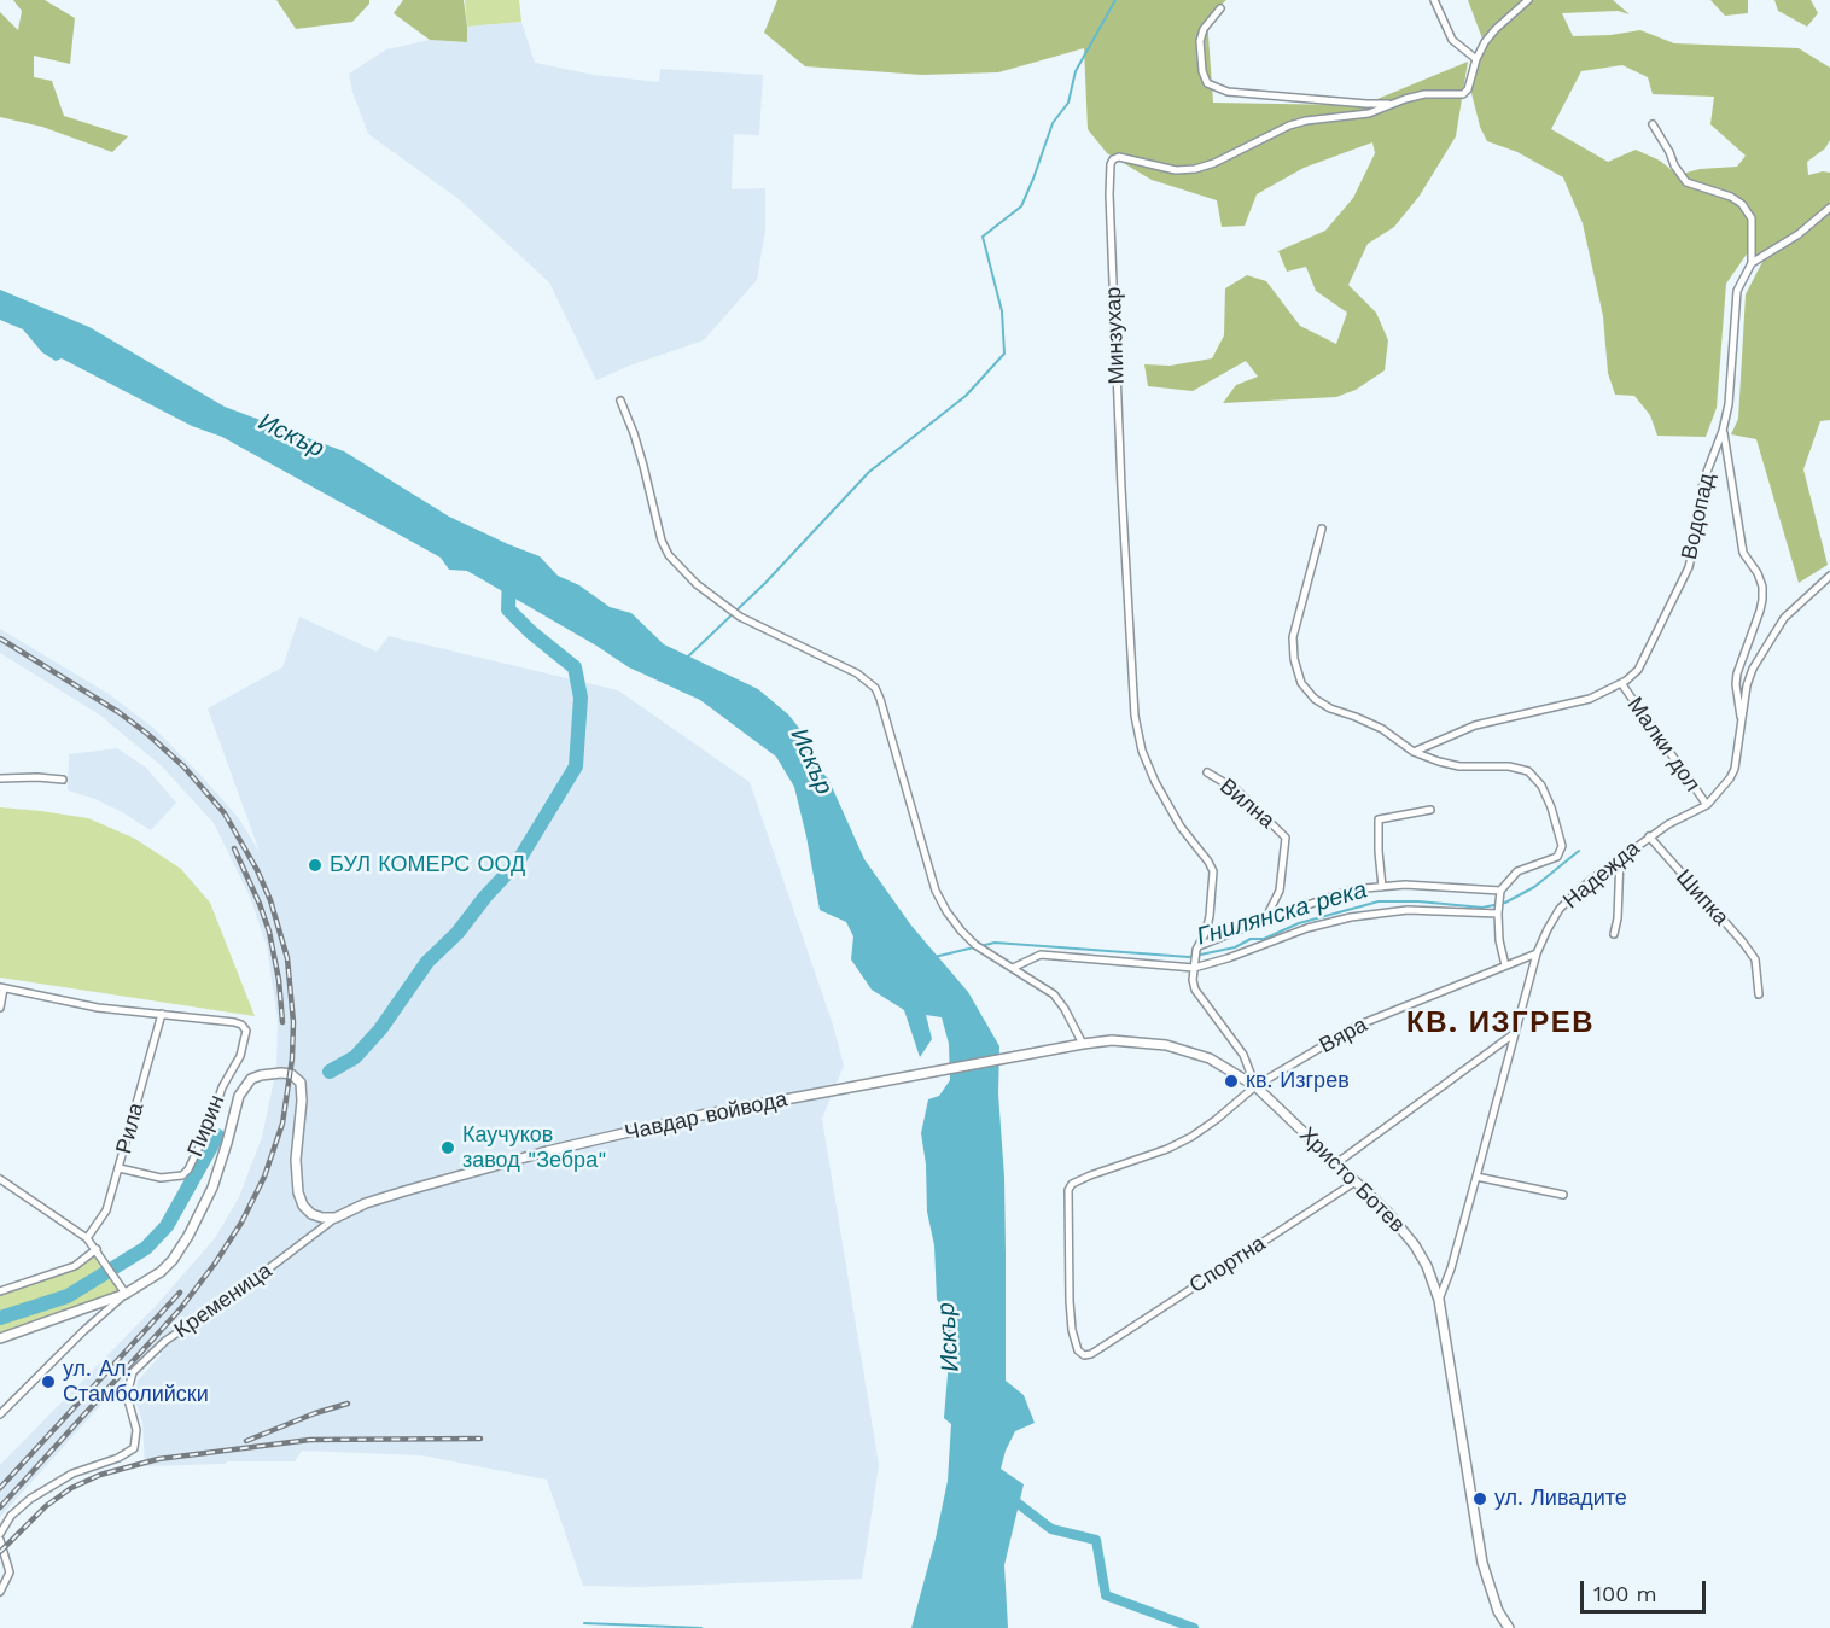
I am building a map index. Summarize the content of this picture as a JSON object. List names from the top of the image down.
{
  "streets": {
    "street": [
      "Минзухар",
      "Водопад",
      "Малки дол",
      "Вилна",
      "Надежда",
      "Шипка",
      "Вяра",
      "Чавдар войвода",
      "Пирин",
      "Рила",
      "Христо Ботев",
      "Спортна",
      "Кременица"
    ]
  },
  "crossings": [
    ["Минзухар", "Христо Ботев"],
    ["Водопад", "Малки дол"],
    ["Малки дол", "Надежда"],
    ["Надежда", "Шипка"],
    ["Надежда", "Вяра"],
    ["Надежда", "Христо Ботев"],
    ["Вяра", "Христо Ботев"],
    ["Вяра", "Спортна"],
    ["Чавдар войвода", "Кременица"],
    ["Пирин", "Рила"],
    ["Христо Ботев", "Спортна"]
  ],
  "districts": ["КВ. ИЗГРЕВ"],
  "water": ["Искър", "Гнилянска река"],
  "places": [
    "БУЛ КОМЕРС ООД",
    "кв. Изгрев",
    "Каучуков завод \"Зебра\"",
    "ул. Ал. Стамболийски",
    "ул. Ливадите"
  ],
  "scale_bar": "100 m"
}
